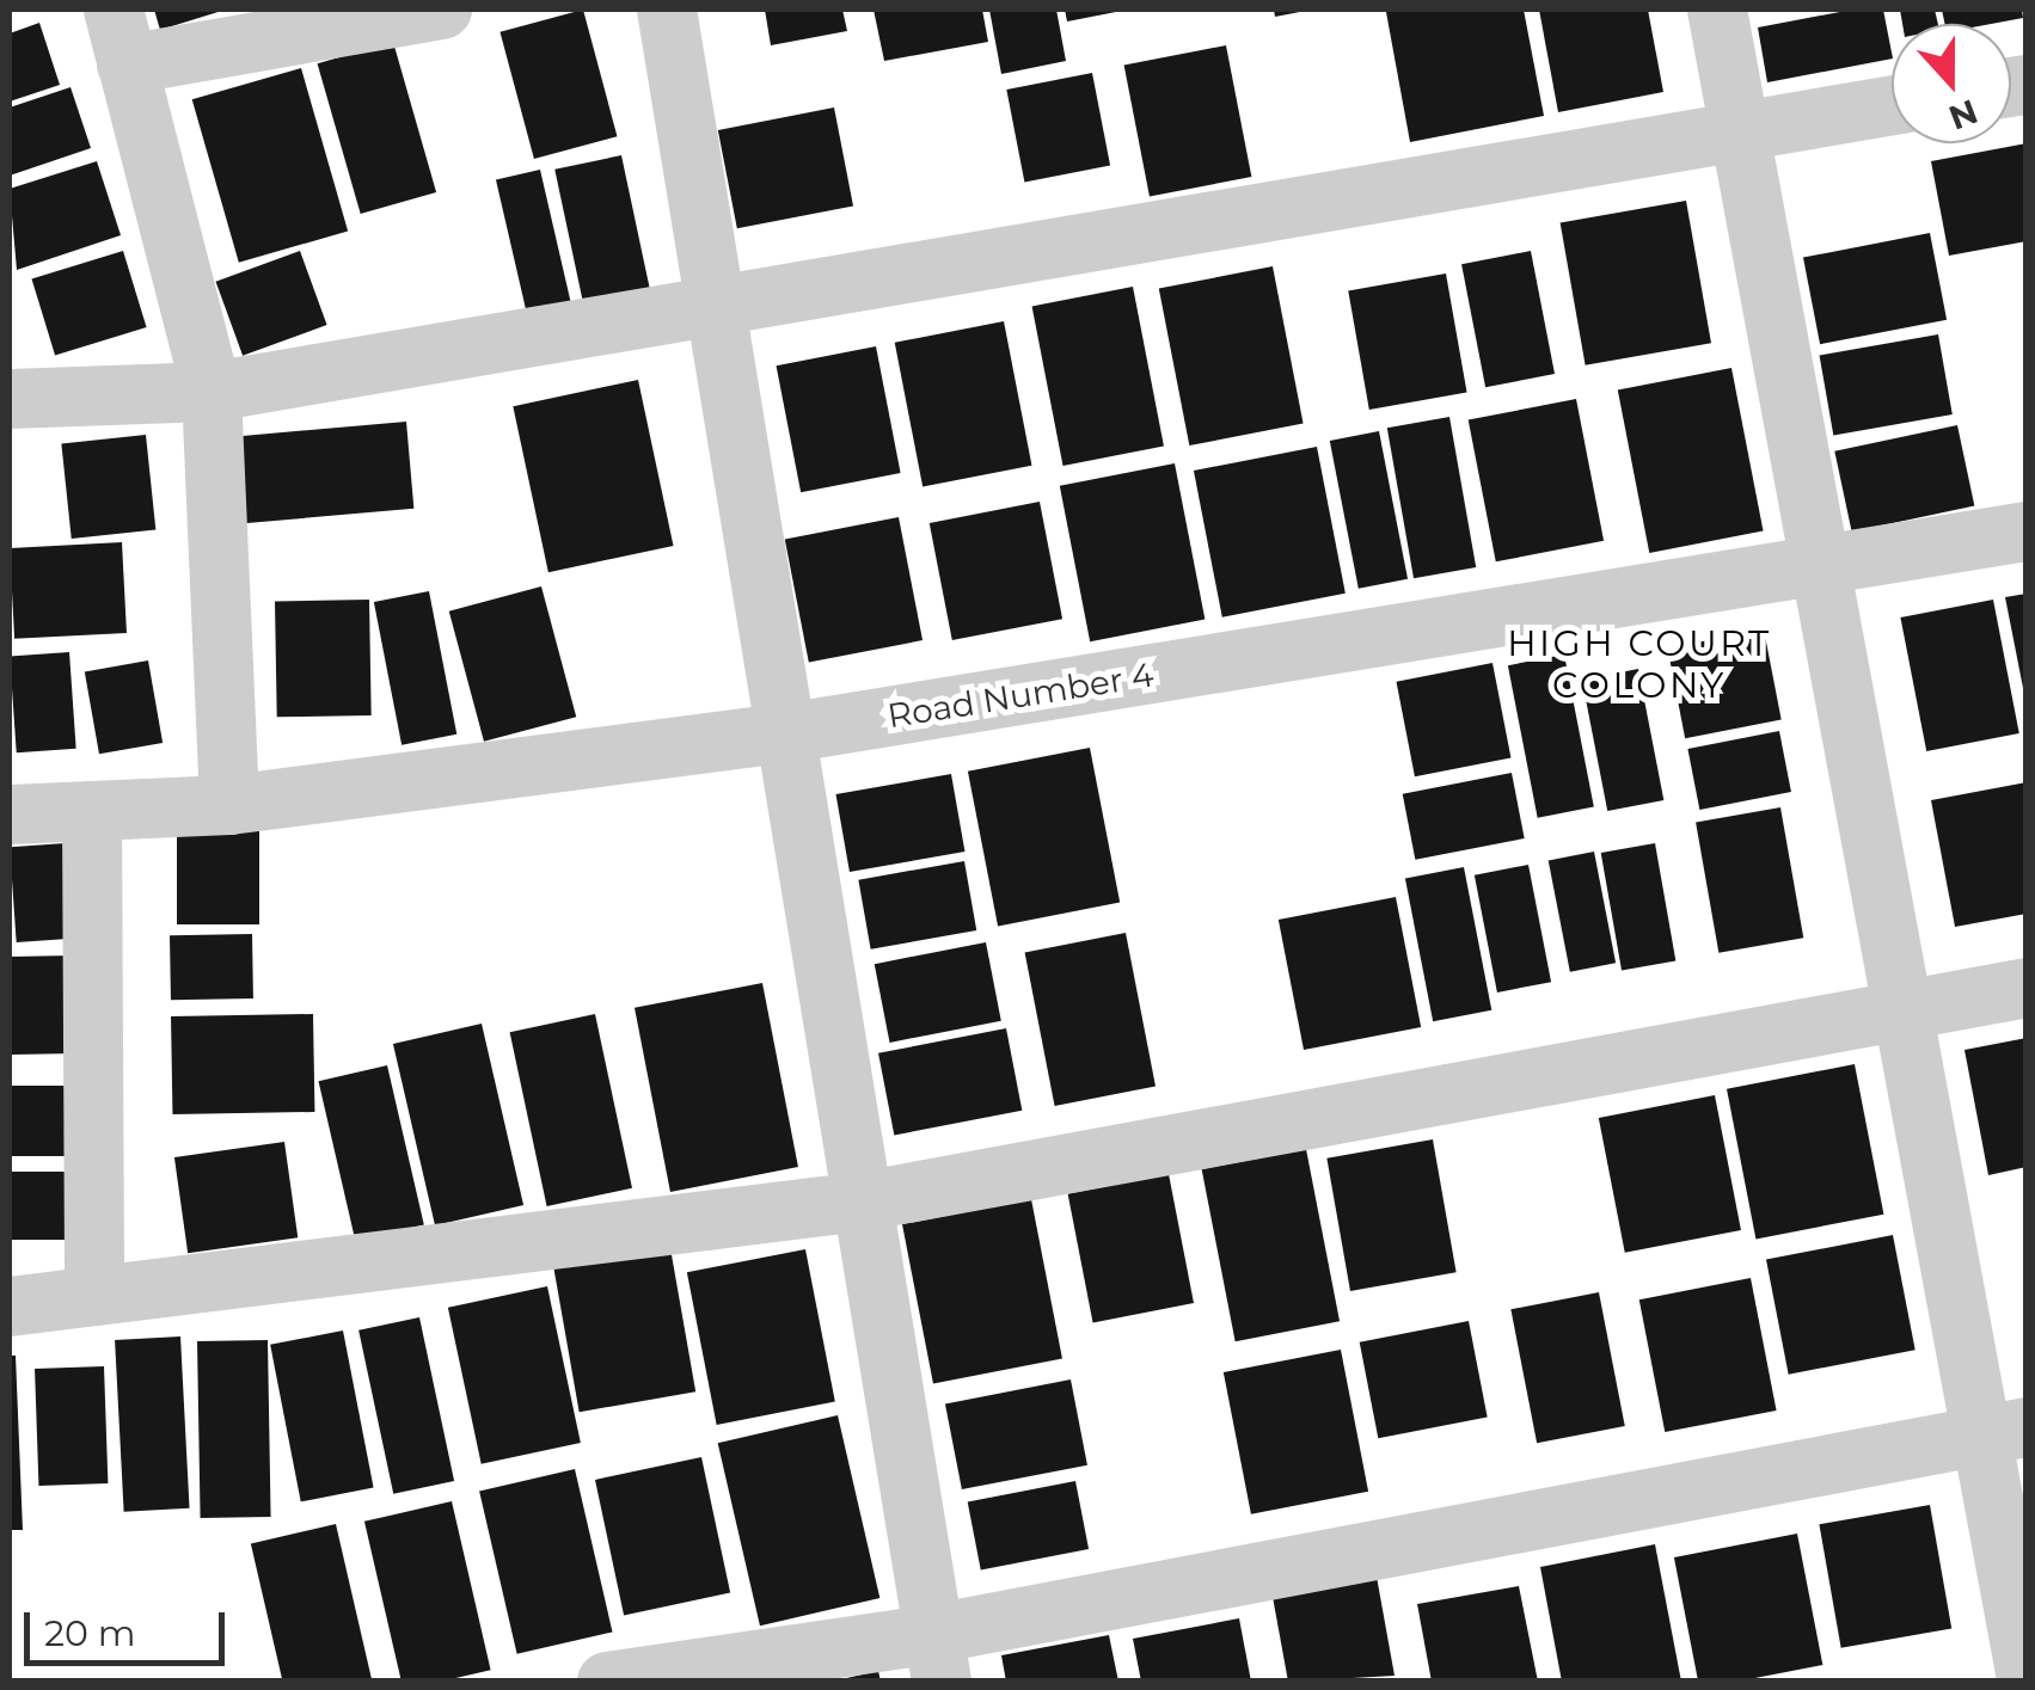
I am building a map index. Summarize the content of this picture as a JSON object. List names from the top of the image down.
{
  "streets": {
    "street": ["Road Number 4"]
  },
  "districts": ["HIGH COURT COLONY"],
  "scale_bar": "20 m",
  "north": "bottom"
}
